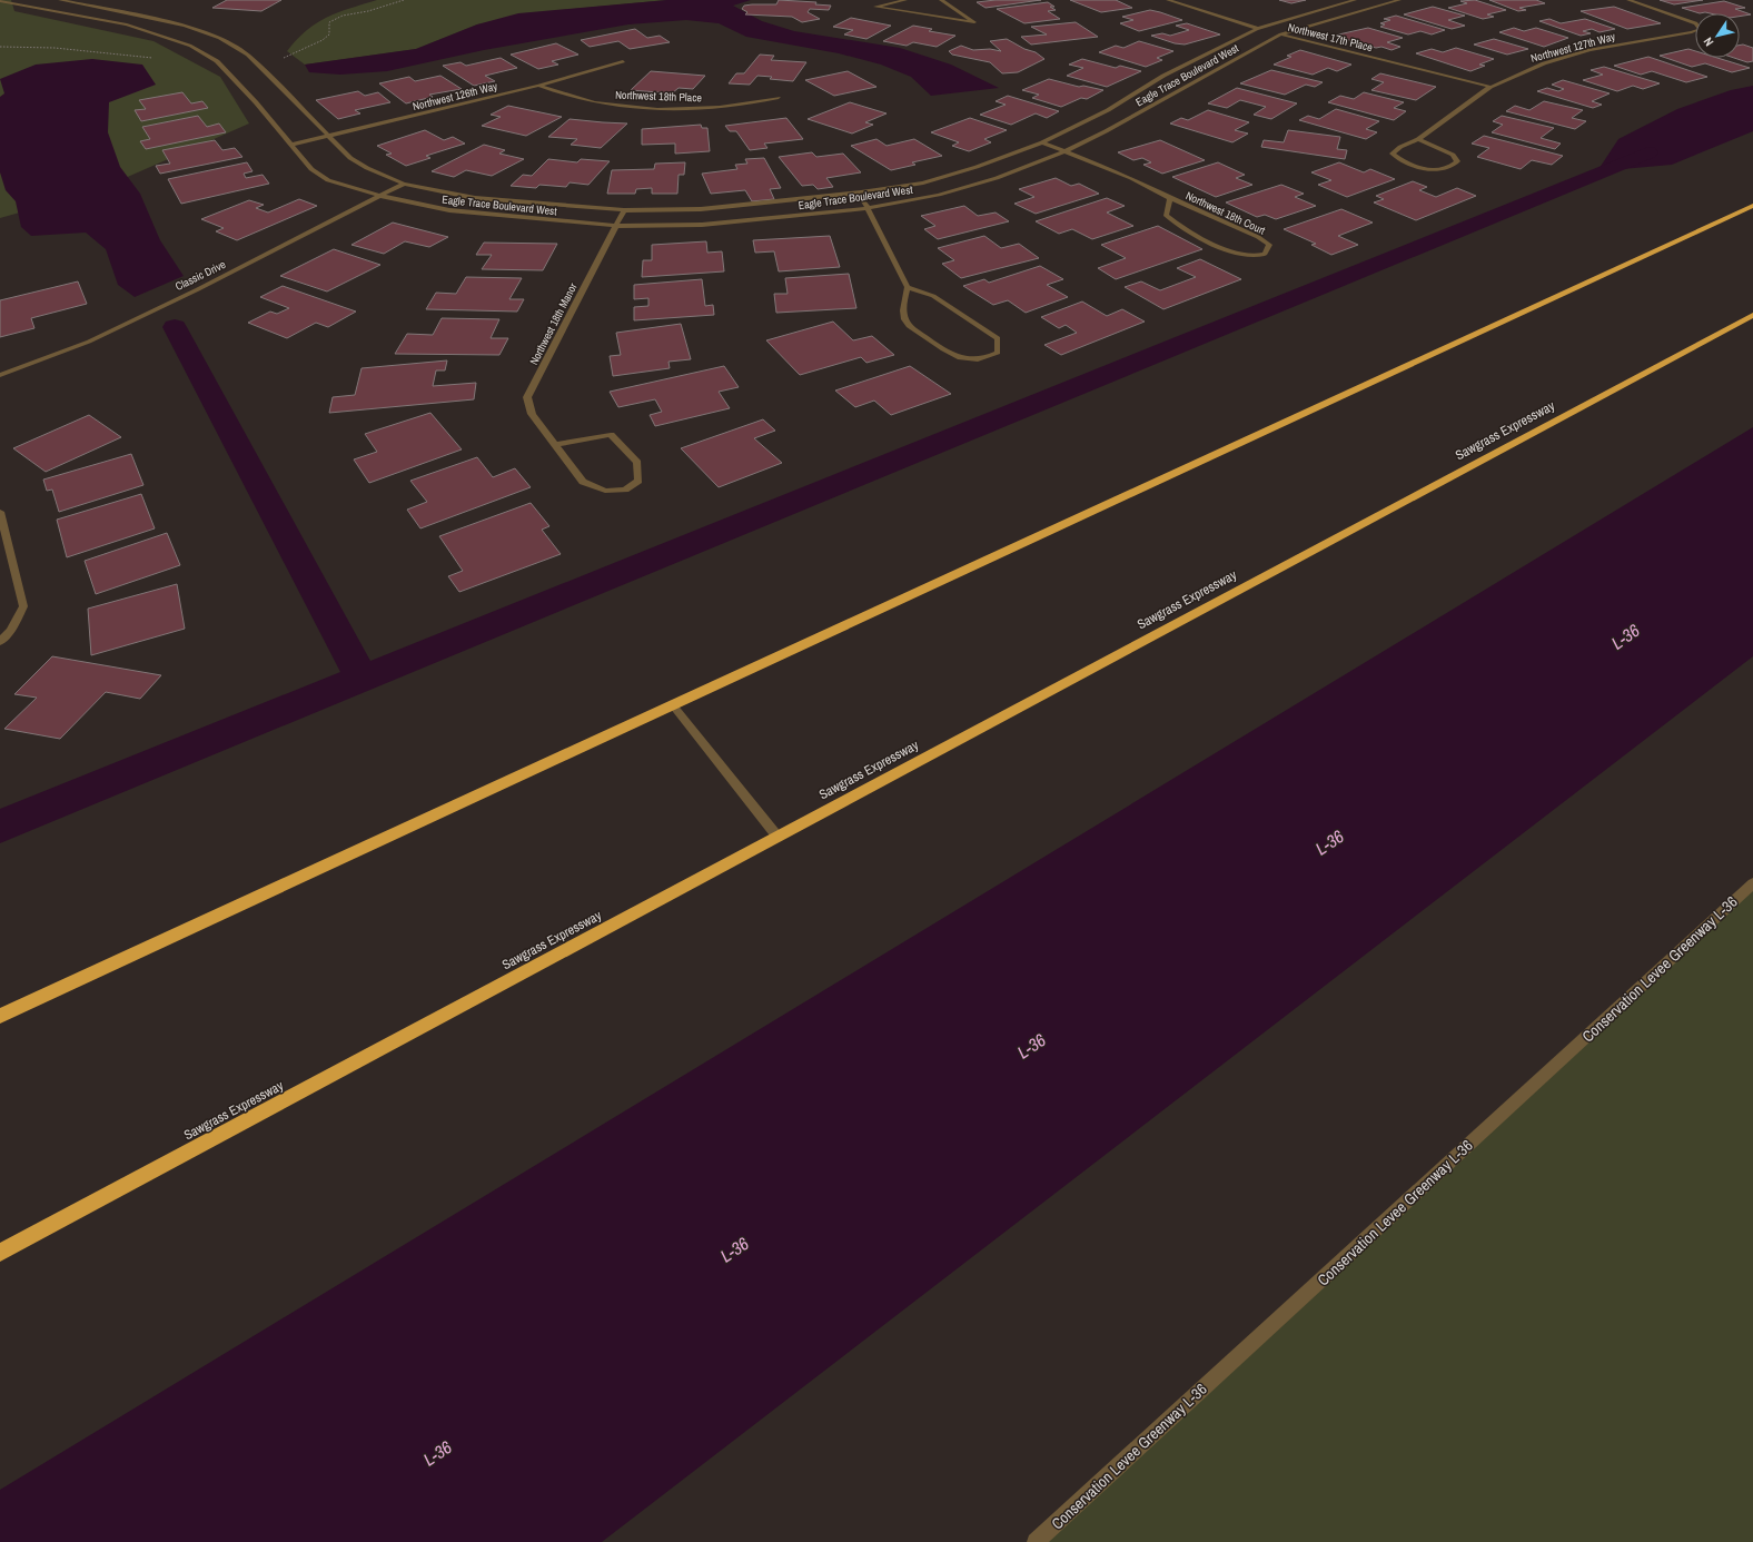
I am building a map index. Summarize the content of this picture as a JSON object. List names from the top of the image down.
{
  "streets": {
    "highway": ["Sawgrass Expressway"],
    "street": [
      "Northwest 17th Place",
      "Northwest 127th Way",
      "Eagle Trace Boulevard West",
      "Northwest 126th Way",
      "Northwest 18th Place",
      "Northwest 18th Court",
      "Classic Drive",
      "Northwest 18th Manor",
      "Conservation Levee Greenway L-36"
    ]
  },
  "crossings": [
    ["Northwest 17th Place", "Northwest 127th Way"],
    ["Northwest 17th Place", "Eagle Trace Boulevard West"],
    ["Eagle Trace Boulevard West", "Northwest 126th Way"],
    ["Eagle Trace Boulevard West", "Northwest 18th Court"],
    ["Eagle Trace Boulevard West", "Classic Drive"],
    ["Eagle Trace Boulevard West", "Northwest 18th Manor"],
    ["Northwest 126th Way", "Northwest 18th Place"]
  ],
  "water": ["L-36"],
  "north": "bottom left"
}
